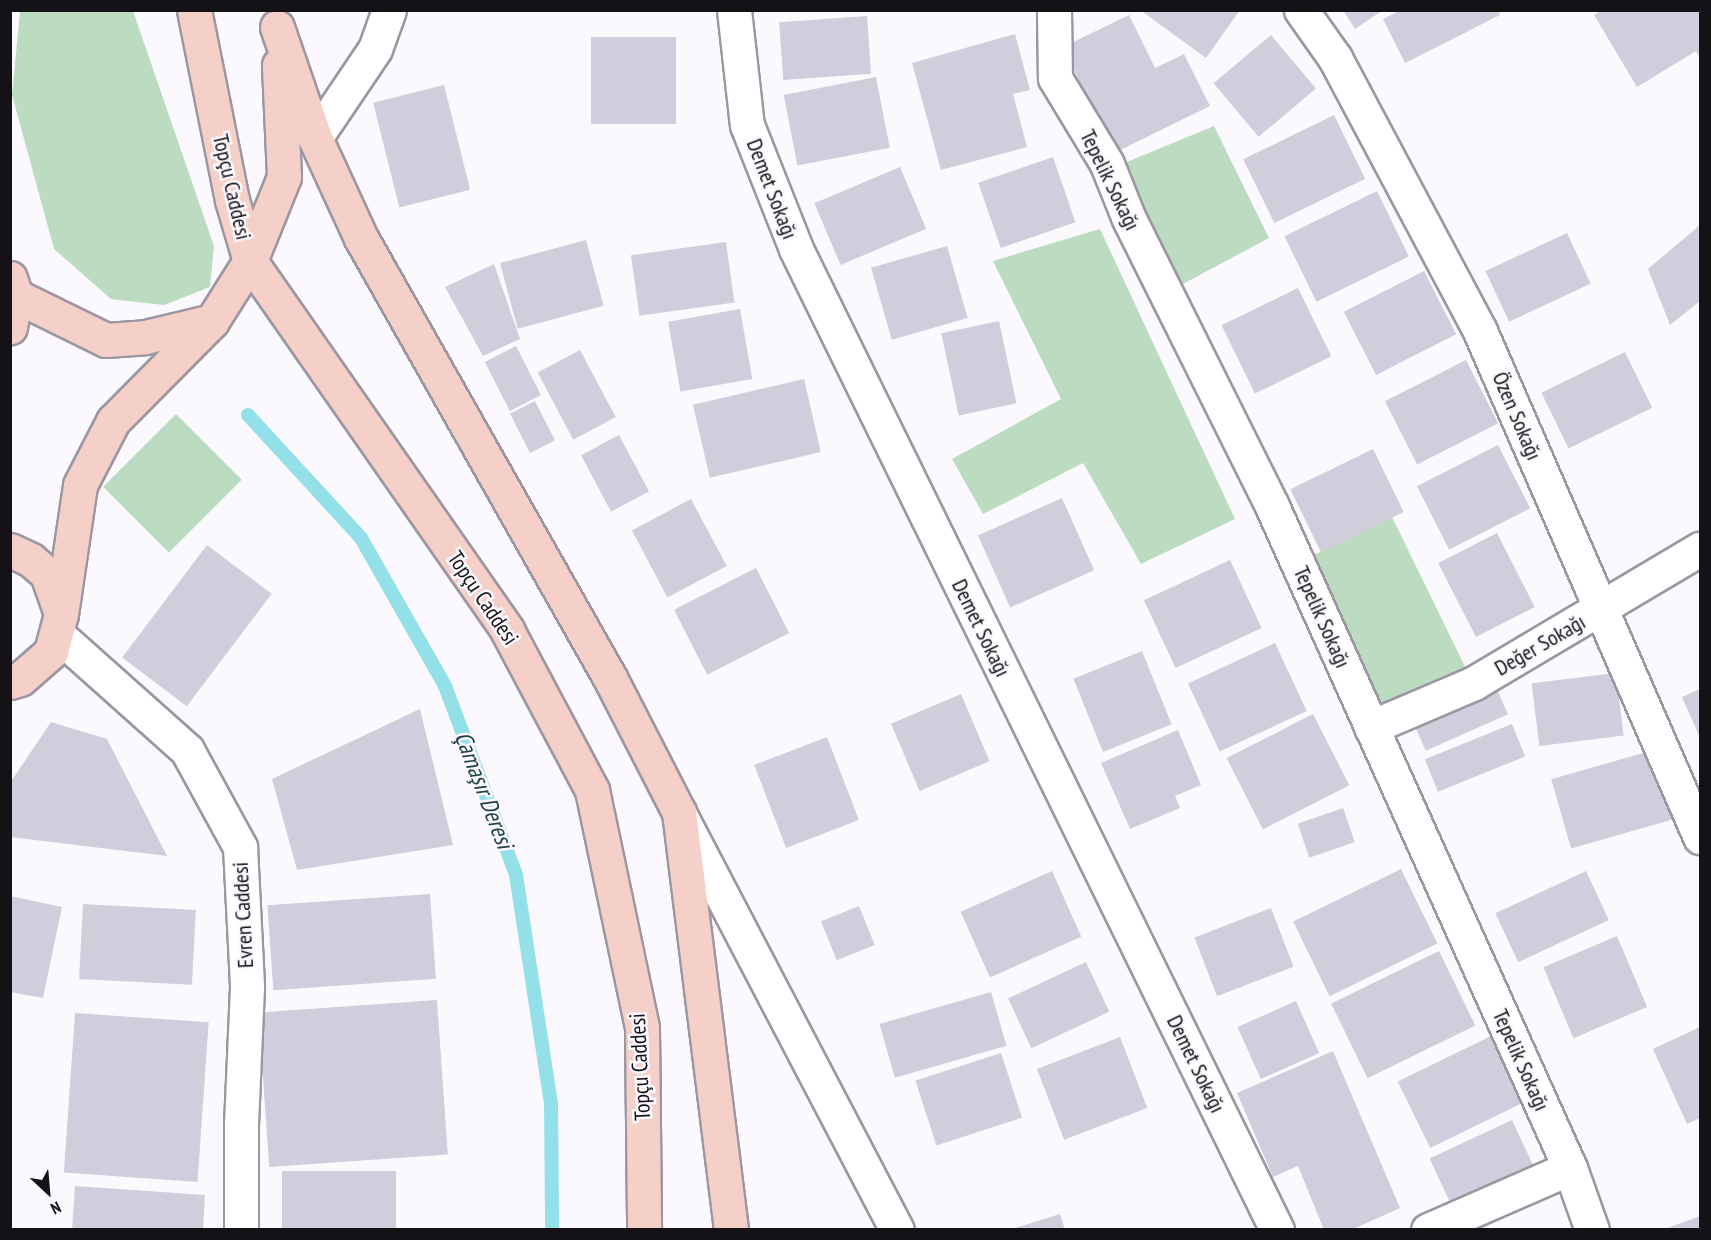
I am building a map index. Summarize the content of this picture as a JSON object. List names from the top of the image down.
{
  "streets": {
    "street": [
      "Tepelik Sokağı",
      "Topçu Caddesi",
      "Demet Sokağı",
      "Özen Sokağı",
      "Değer Sokağı",
      "Evren Caddesi"
    ]
  },
  "crossings": [
    ["Tepelik Sokağı", "Değer Sokağı"],
    ["Özen Sokağı", "Değer Sokağı"]
  ],
  "water": ["Çamaşır Deresi"],
  "north": "bottom right"
}
